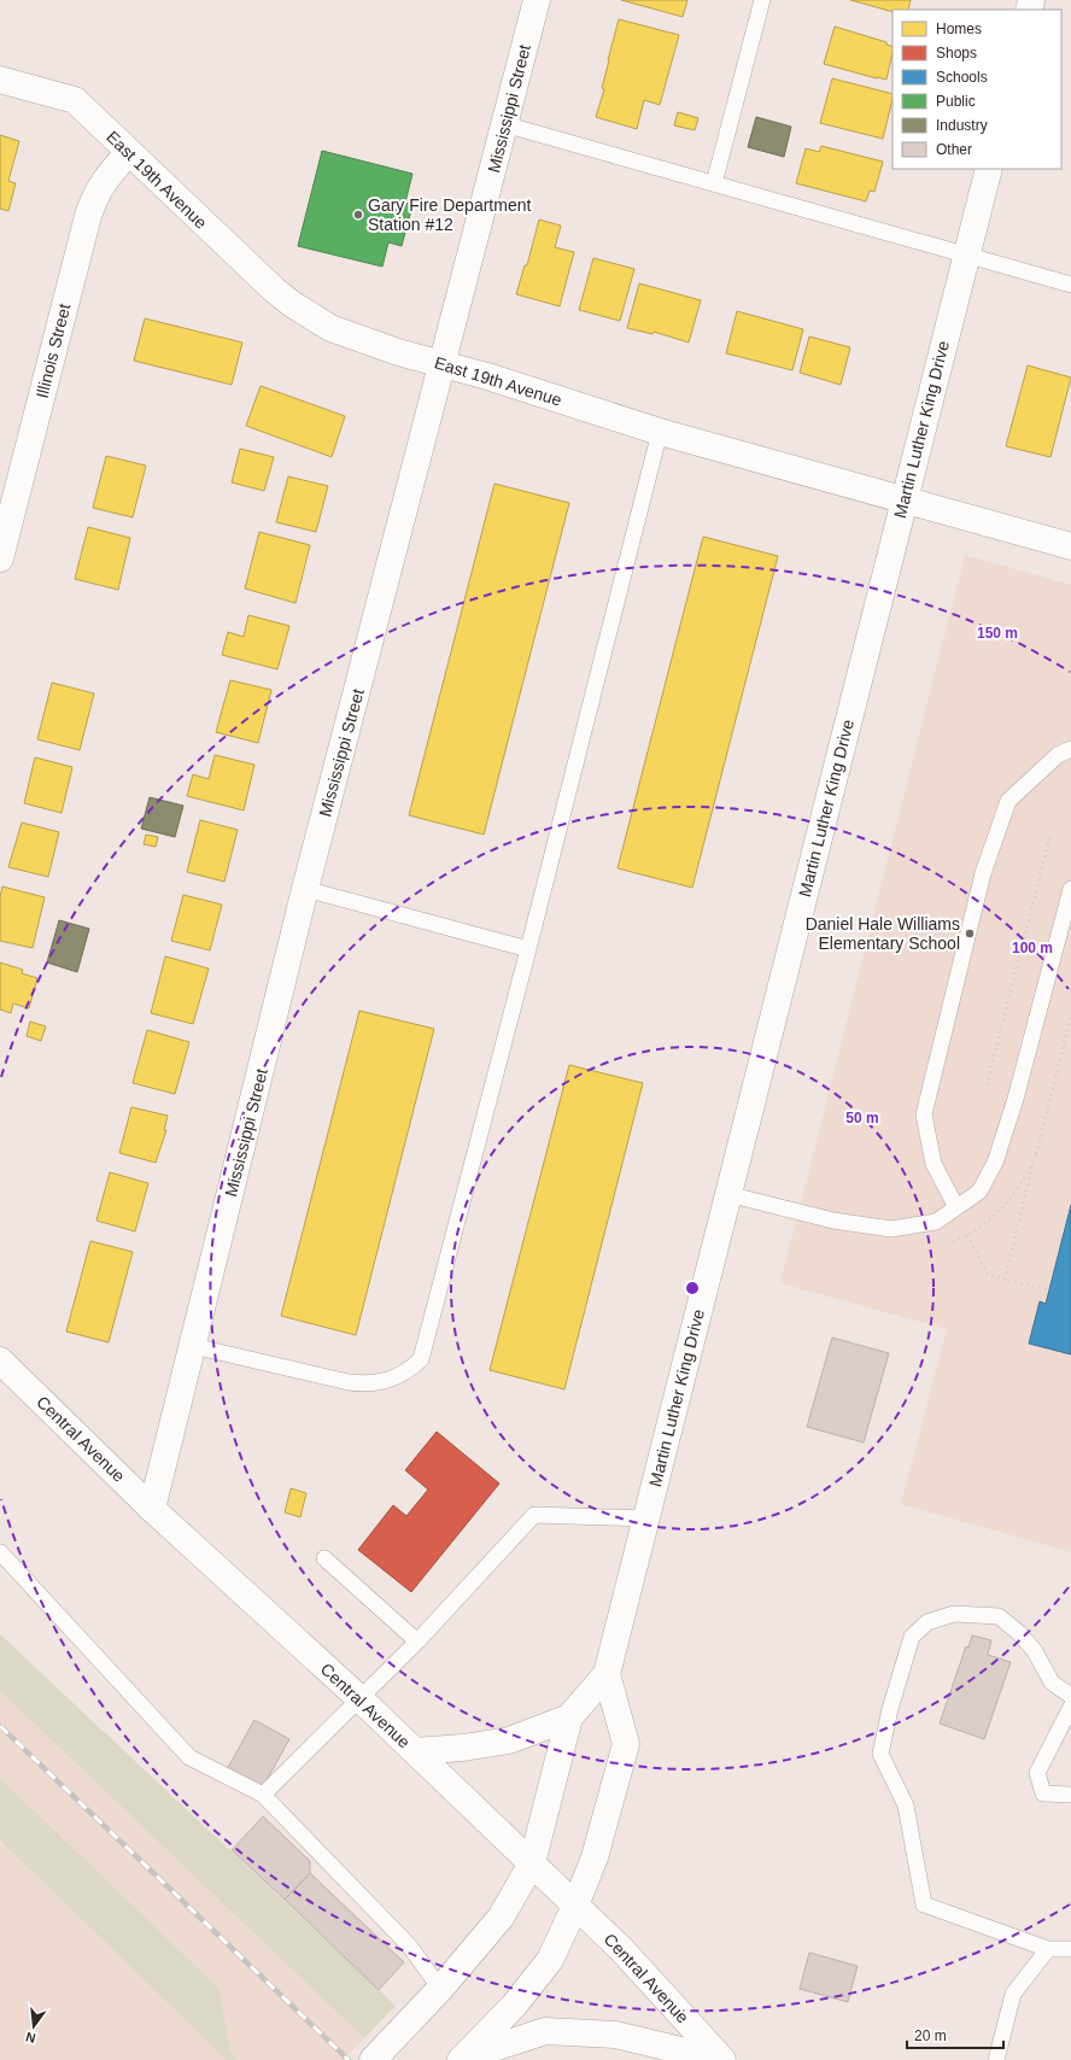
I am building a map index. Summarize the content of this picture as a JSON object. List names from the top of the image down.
{
  "streets": {
    "main road": [
      "Mississippi Street",
      "East 19th Avenue",
      "Illinois Street",
      "Martin Luther King Drive",
      "Central Avenue"
    ]
  },
  "crossings": [
    ["Mississippi Street", "East 19th Avenue"],
    ["Mississippi Street", "Central Avenue"],
    ["East 19th Avenue", "Illinois Street"],
    ["East 19th Avenue", "Martin Luther King Drive"],
    ["Martin Luther King Drive", "Central Avenue"]
  ],
  "places": ["Gary Fire Department Station #12", "Daniel Hale Williams Elementary School"],
  "legend": [
    "Homes",
    "Shops",
    "Schools",
    "Public",
    "Industry",
    "Other"
  ],
  "scale_bar": "20 m",
  "north": "bottom",
  "rings": ["150 m", "100 m", "50 m"]
}
